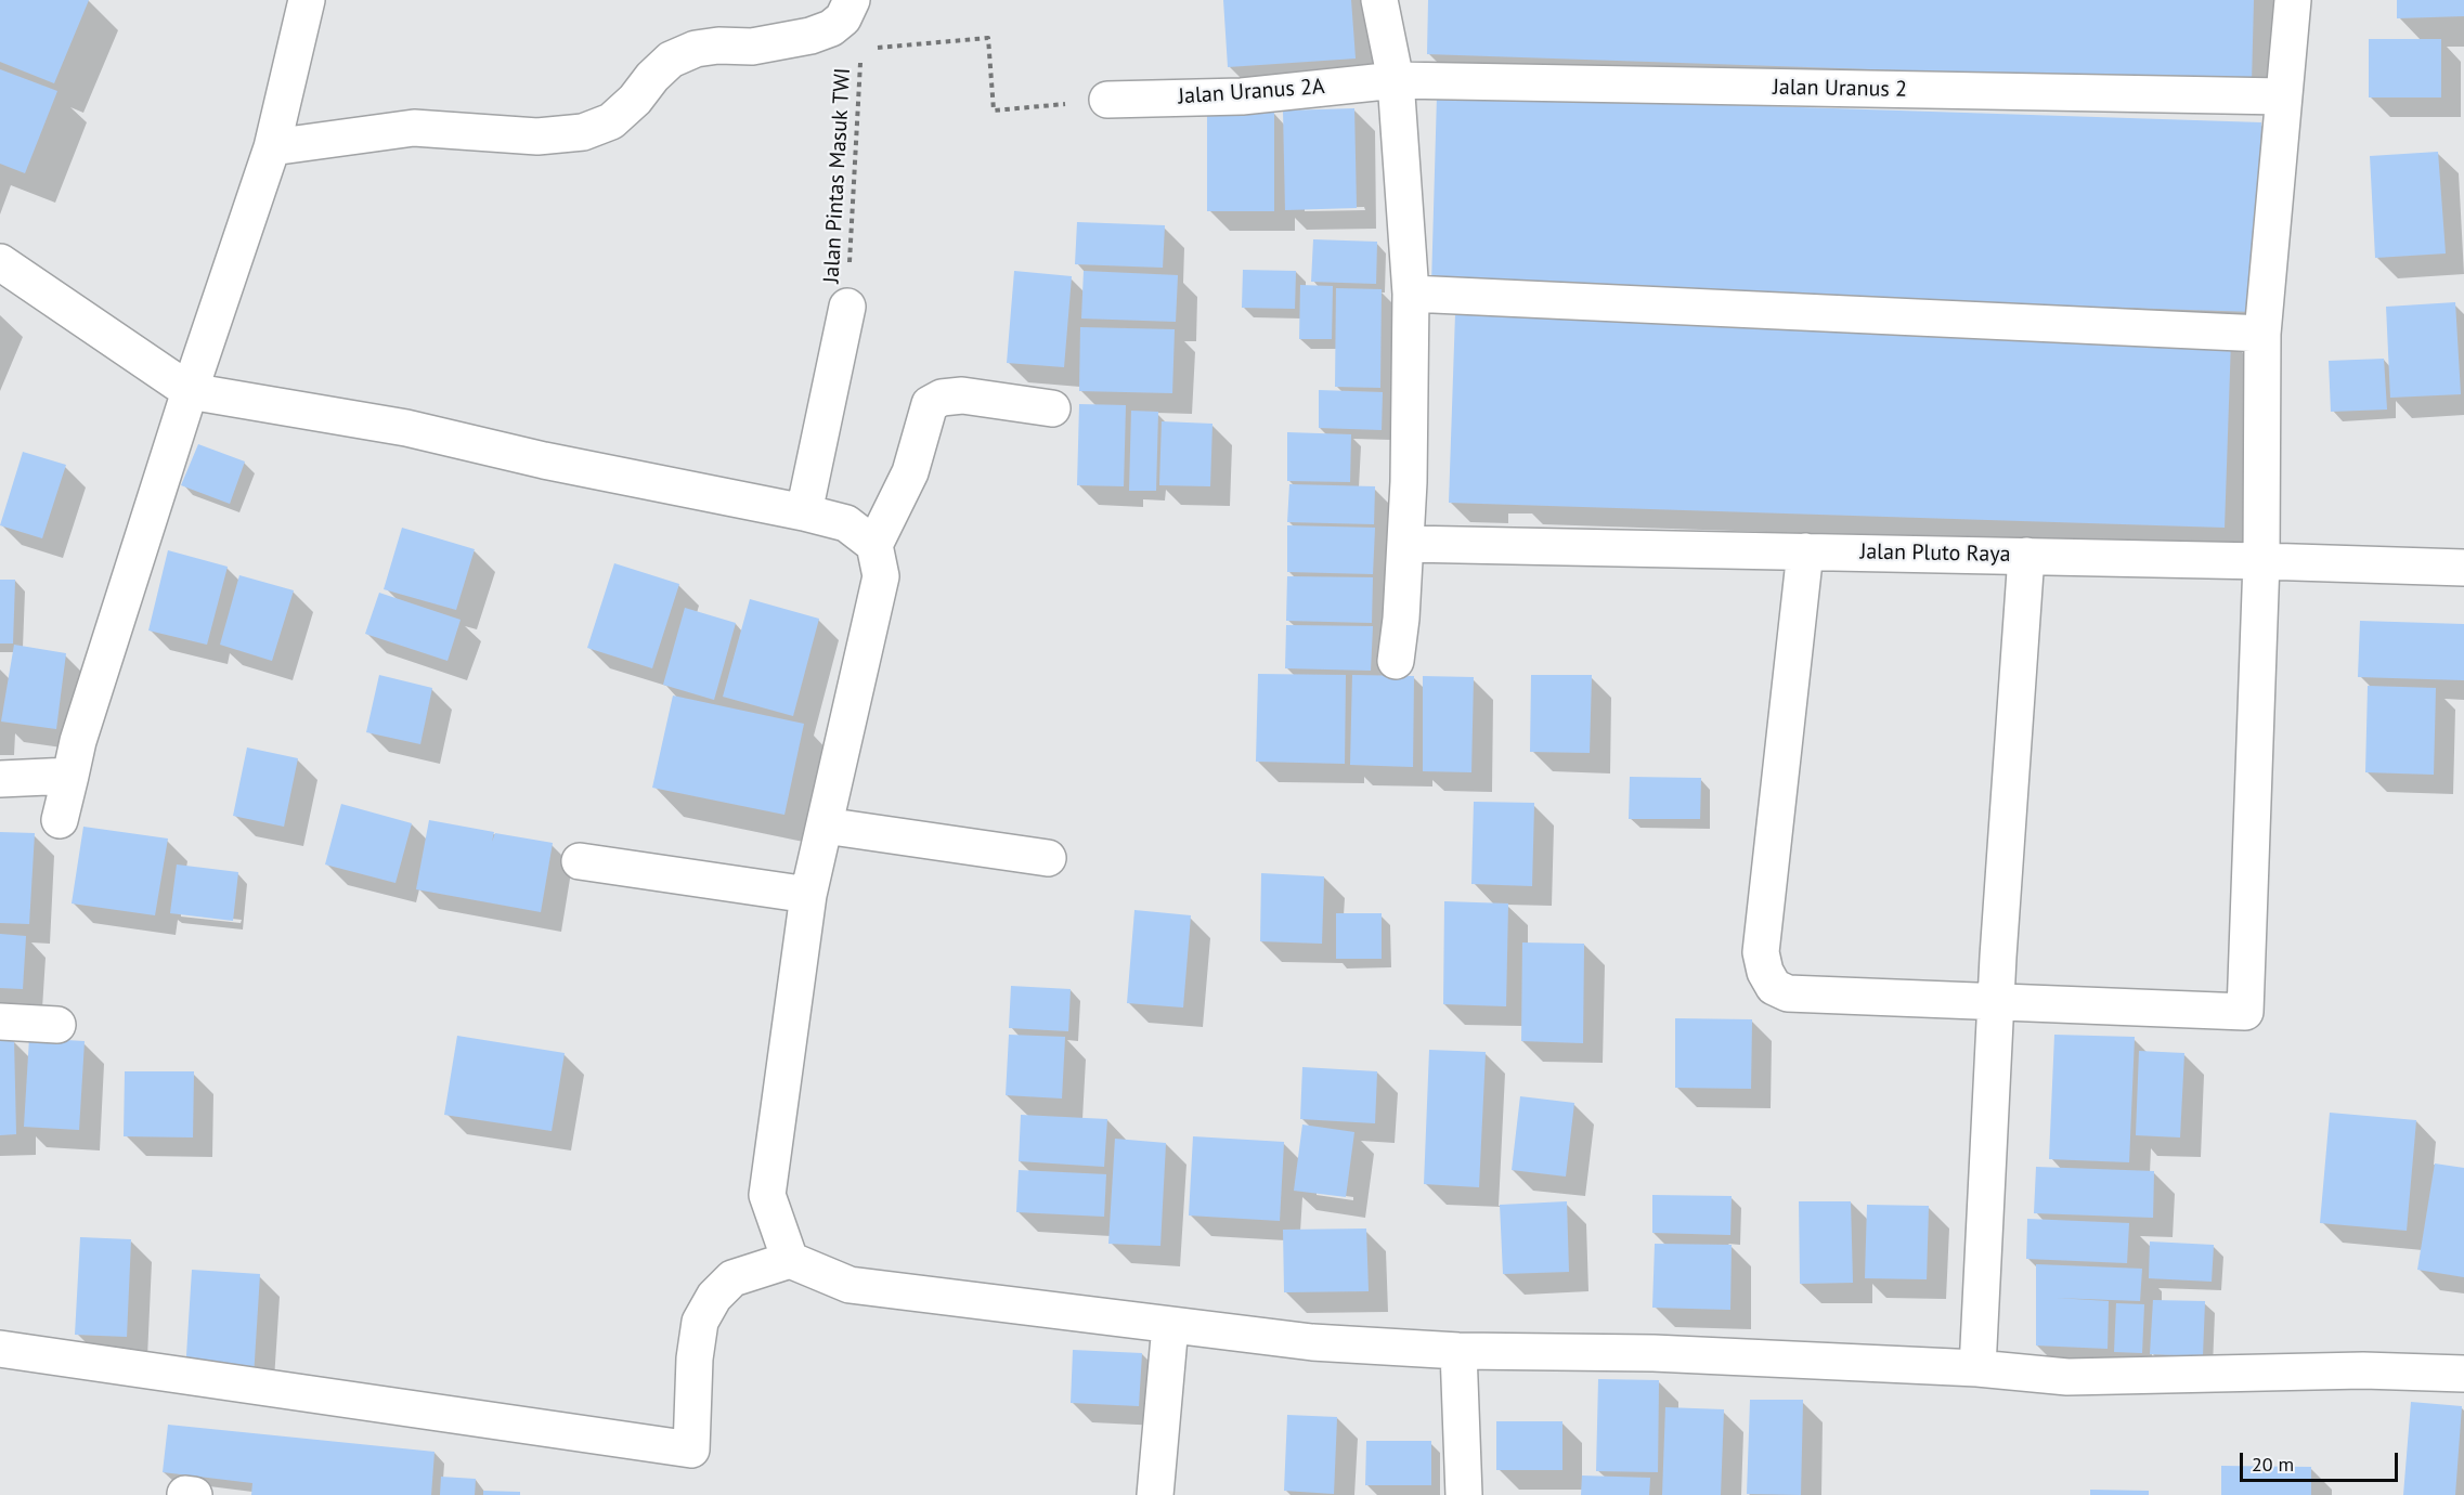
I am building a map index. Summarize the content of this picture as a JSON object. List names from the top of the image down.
{
  "streets": {
    "street": ["Jalan Uranus 2", "Jalan Uranus 2A", "Jalan Pluto Raya"],
    "path": ["Jalan Pintas Masuk TWI"]
  },
  "crossings": [
    ["Jalan Uranus 2", "Jalan Uranus 2A"],
    ["Jalan Uranus 2A", "Jalan Pintas Masuk TWI"]
  ],
  "scale_bar": "20 m"
}
